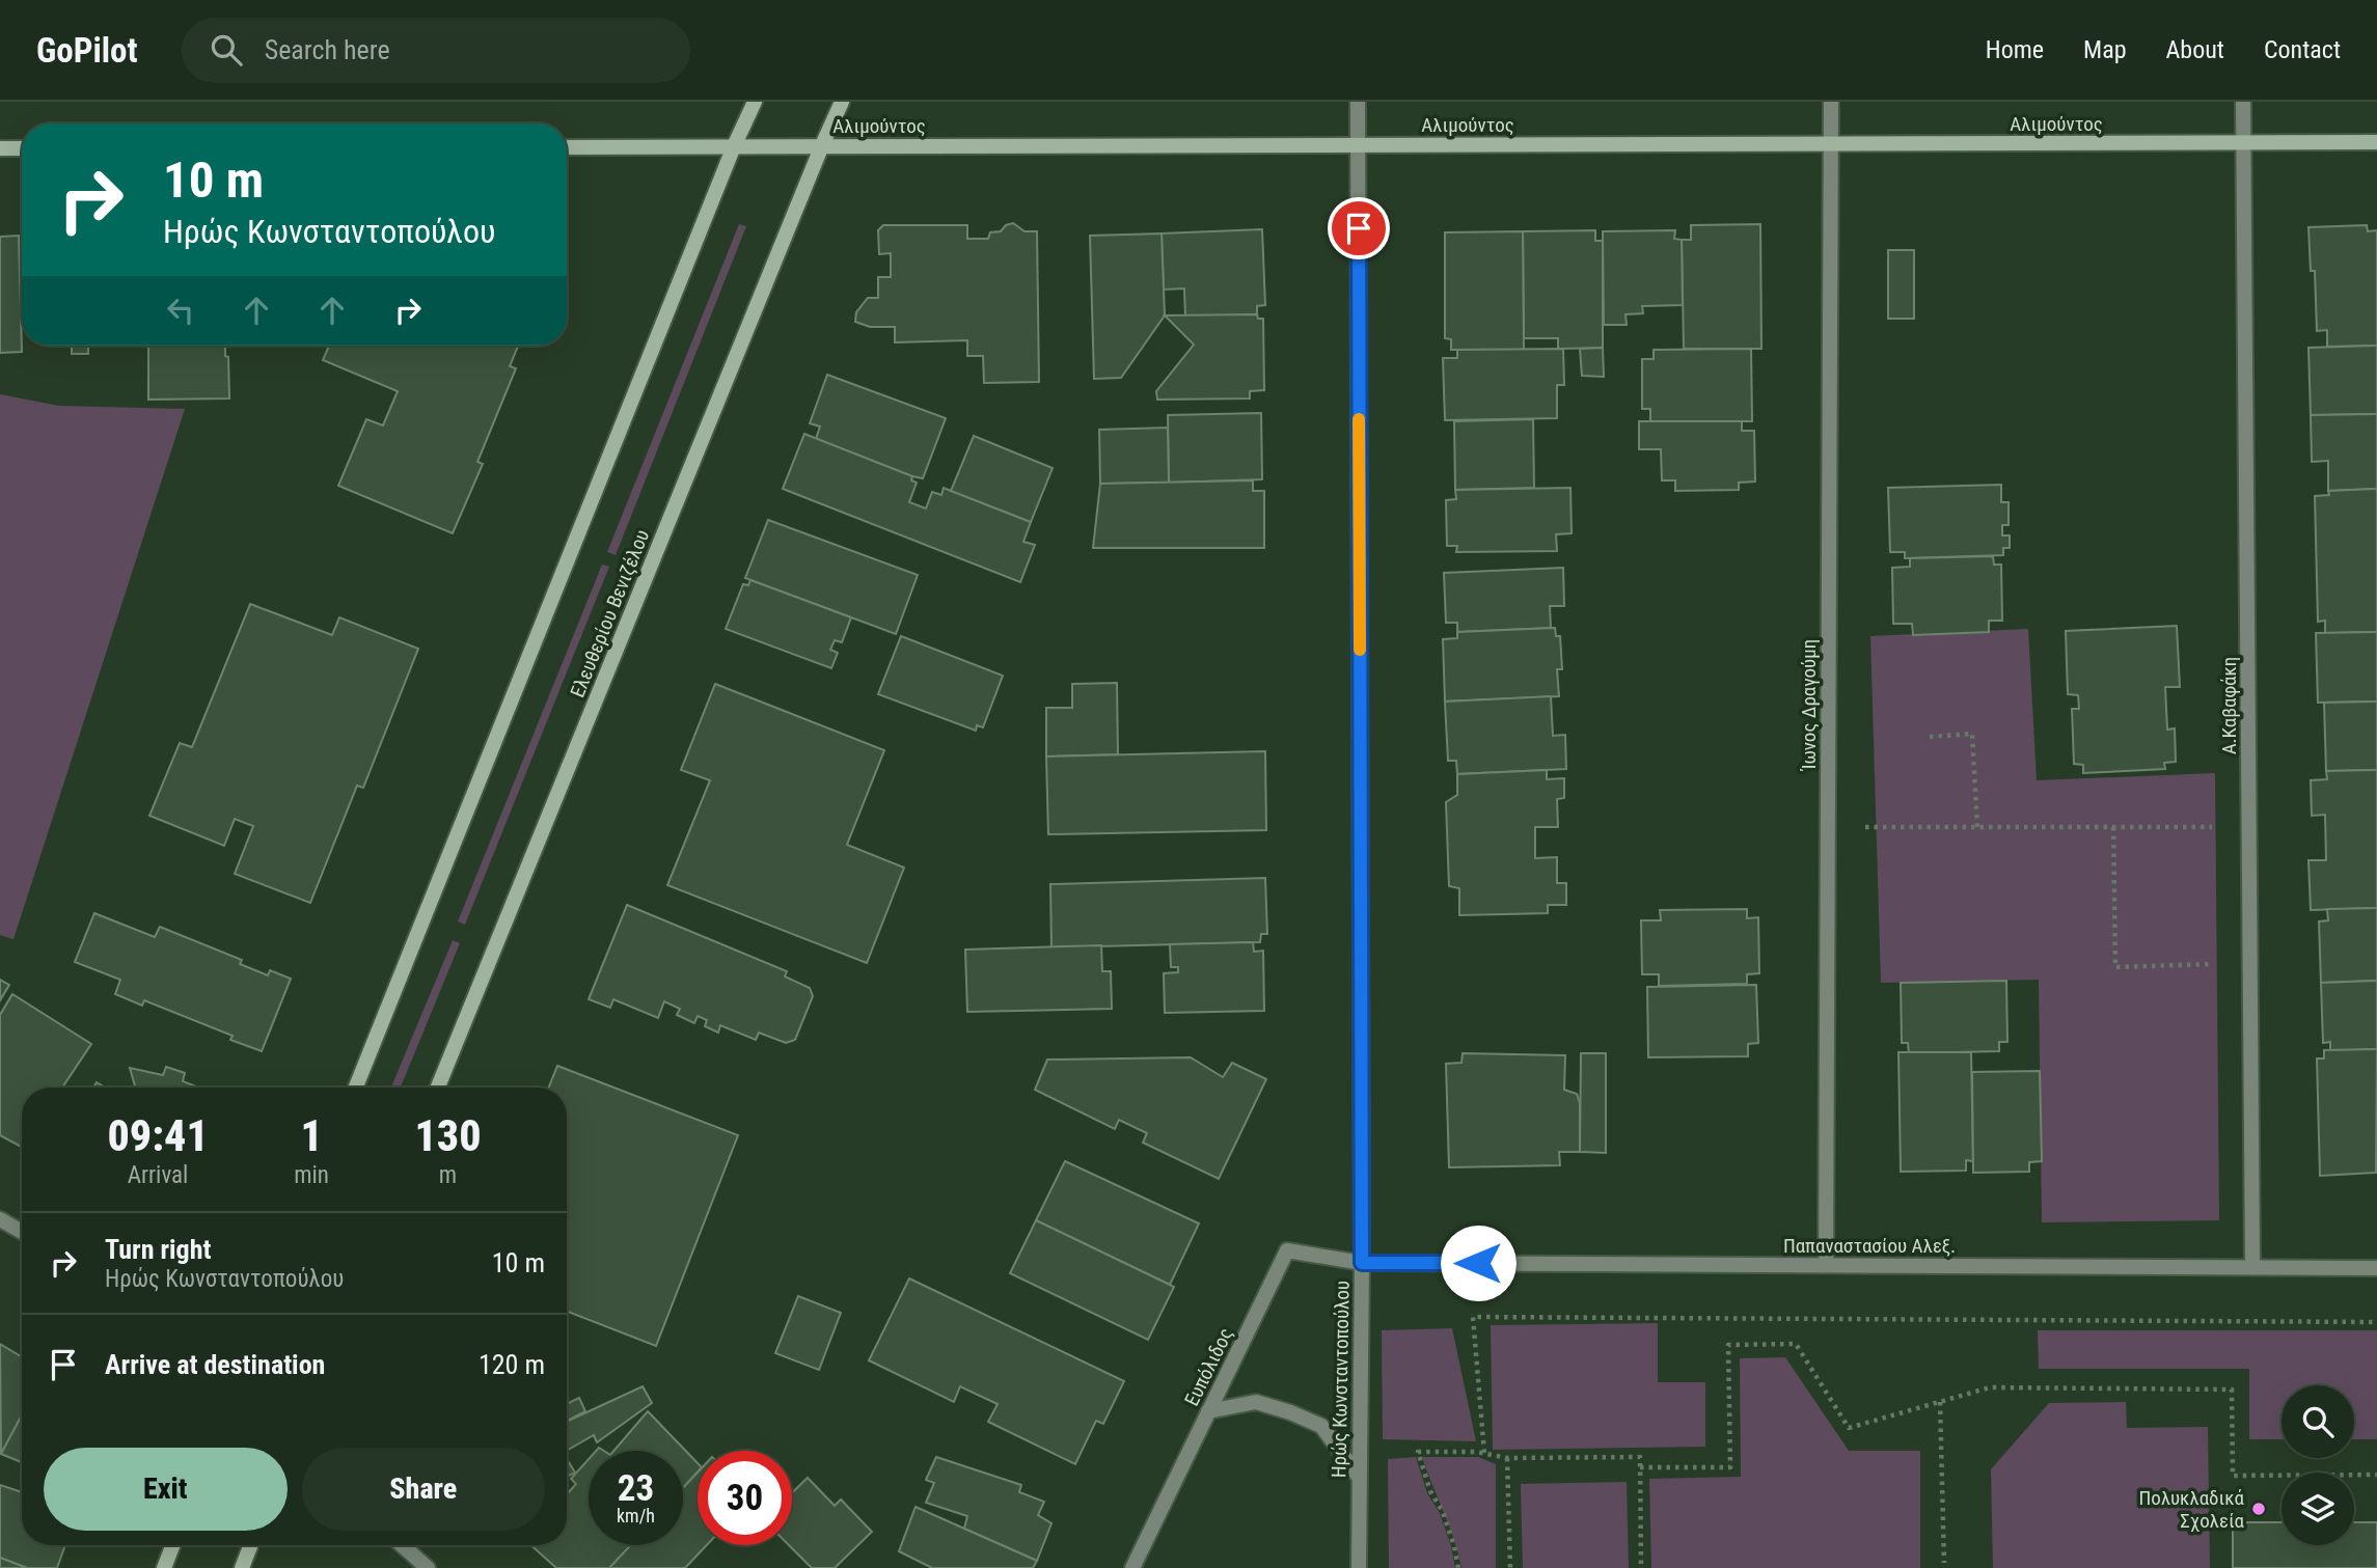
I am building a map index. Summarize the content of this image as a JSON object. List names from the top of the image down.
{
  "streets": {
    "street": [
      "Αλιμούντος",
      "Ελευθερίου Βενιζέλου",
      "Ίωνος Δραγούμη",
      "Α.Καβαφάκη",
      "Παπαναστασίου Αλεξ.",
      "Ευπόλιδος",
      "Ηρώς Κωνσταντοπούλου"
    ]
  },
  "crossings": [
    ["Αλιμούντος", "Ελευθερίου Βενιζέλου"],
    ["Αλιμούντος", "Ίωνος Δραγούμη"],
    ["Αλιμούντος", "Α.Καβαφάκη"],
    ["Αλιμούντος", "Ηρώς Κωνσταντοπούλου"],
    ["Ίωνος Δραγούμη", "Παπαναστασίου Αλεξ."],
    ["Α.Καβαφάκη", "Παπαναστασίου Αλεξ."],
    ["Παπαναστασίου Αλεξ.", "Ευπόλιδος"],
    ["Παπαναστασίου Αλεξ.", "Ηρώς Κωνσταντοπούλου"],
    ["Ευπόλιδος", "Ηρώς Κωνσταντοπούλου"]
  ],
  "places": ["Πολυκλαδικά Σχολεία"],
  "page": {
    "header": "GoPilot",
    "search": "Search here",
    "nav": [
      "Home",
      "Map",
      "About",
      "Contact"
    ],
    "turn": ["10 m", "Ηρώς Κωνσταντοπούλου"],
    "eta": [
      "09:41",
      "Arrival",
      "1",
      "min",
      "130",
      "m"
    ],
    "list": [
      {
        "name": "Turn right",
        "note": "Ηρώς Κωνσταντοπούλου",
        "value": "10 m"
      },
      {
        "name": "Arrive at destination",
        "value": "120 m"
      }
    ],
    "buttons": ["Exit", "Share"],
    "speed": "23 km/h",
    "limit": "30"
  }
}
